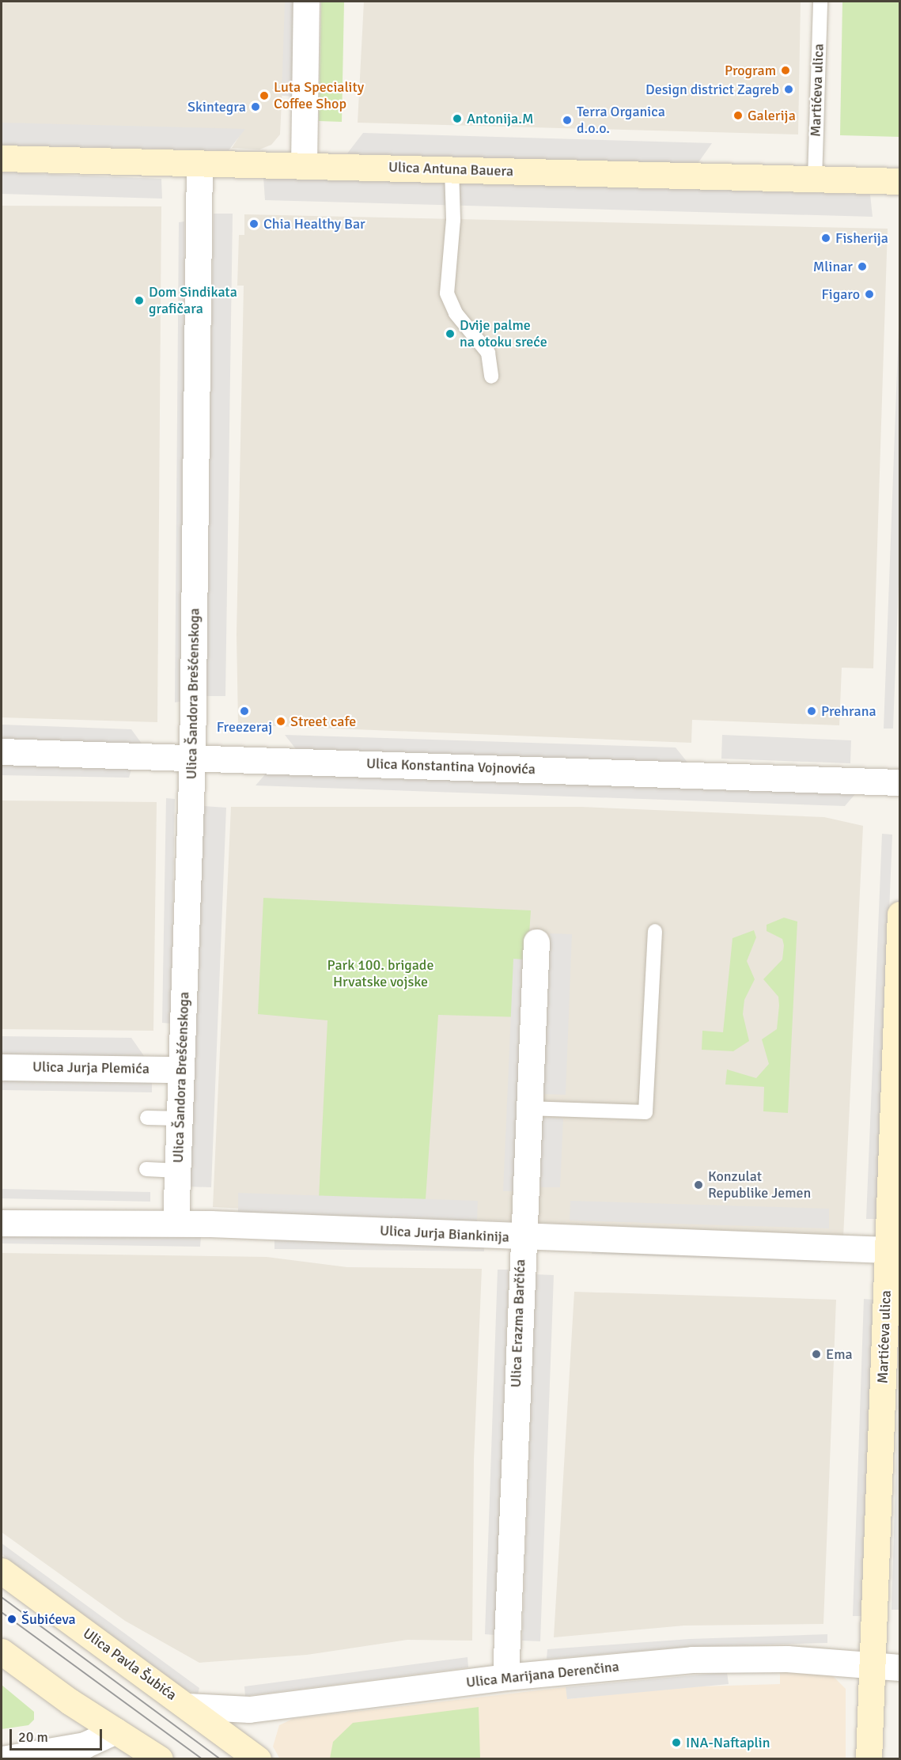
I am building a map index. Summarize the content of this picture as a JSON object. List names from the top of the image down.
{
  "streets": {
    "street": [
      "Martićeva ulica",
      "Ulica Antuna Bauera",
      "Ulica Šandora Brešćenskoga",
      "Ulica Konstantina Vojnovića",
      "Ulica Jurja Plemića",
      "Ulica Jurja Biankinija",
      "Ulica Erazma Barčića",
      "Ulica Pavla Šubića",
      "Ulica Marijana Derenčina"
    ]
  },
  "crossings": [
    ["Martićeva ulica", "Ulica Antuna Bauera"],
    ["Martićeva ulica", "Ulica Jurja Biankinija"],
    ["Martićeva ulica", "Ulica Marijana Derenčina"],
    ["Ulica Antuna Bauera", "Ulica Šandora Brešćenskoga"],
    ["Ulica Šandora Brešćenskoga", "Ulica Konstantina Vojnovića"],
    ["Ulica Šandora Brešćenskoga", "Ulica Jurja Plemića"],
    ["Ulica Šandora Brešćenskoga", "Ulica Jurja Biankinija"],
    ["Ulica Jurja Biankinija", "Ulica Erazma Barčića"],
    ["Ulica Erazma Barčića", "Ulica Marijana Derenčina"],
    ["Ulica Pavla Šubića", "Ulica Marijana Derenčina"]
  ],
  "parks": ["Park 100. brigade Hrvatske vojske"],
  "places": [
    "Program",
    "Design district Zagreb",
    "Luta Speciality Coffee Shop",
    "Skintegra",
    "Galerija",
    "Antonija.M",
    "Terra Organica d.o.o.",
    "Chia Healthy Bar",
    "Fisherija",
    "Mlinar",
    "Figaro",
    "Dom Sindikata grafičara",
    "Dvije palme na otoku sreće",
    "Freezeraj",
    "Prehrana",
    "Street cafe",
    "Konzulat Republike Jemen",
    "Ema",
    "Šubićeva",
    "INA-Naftaplin"
  ],
  "scale_bar": "20 m"
}
